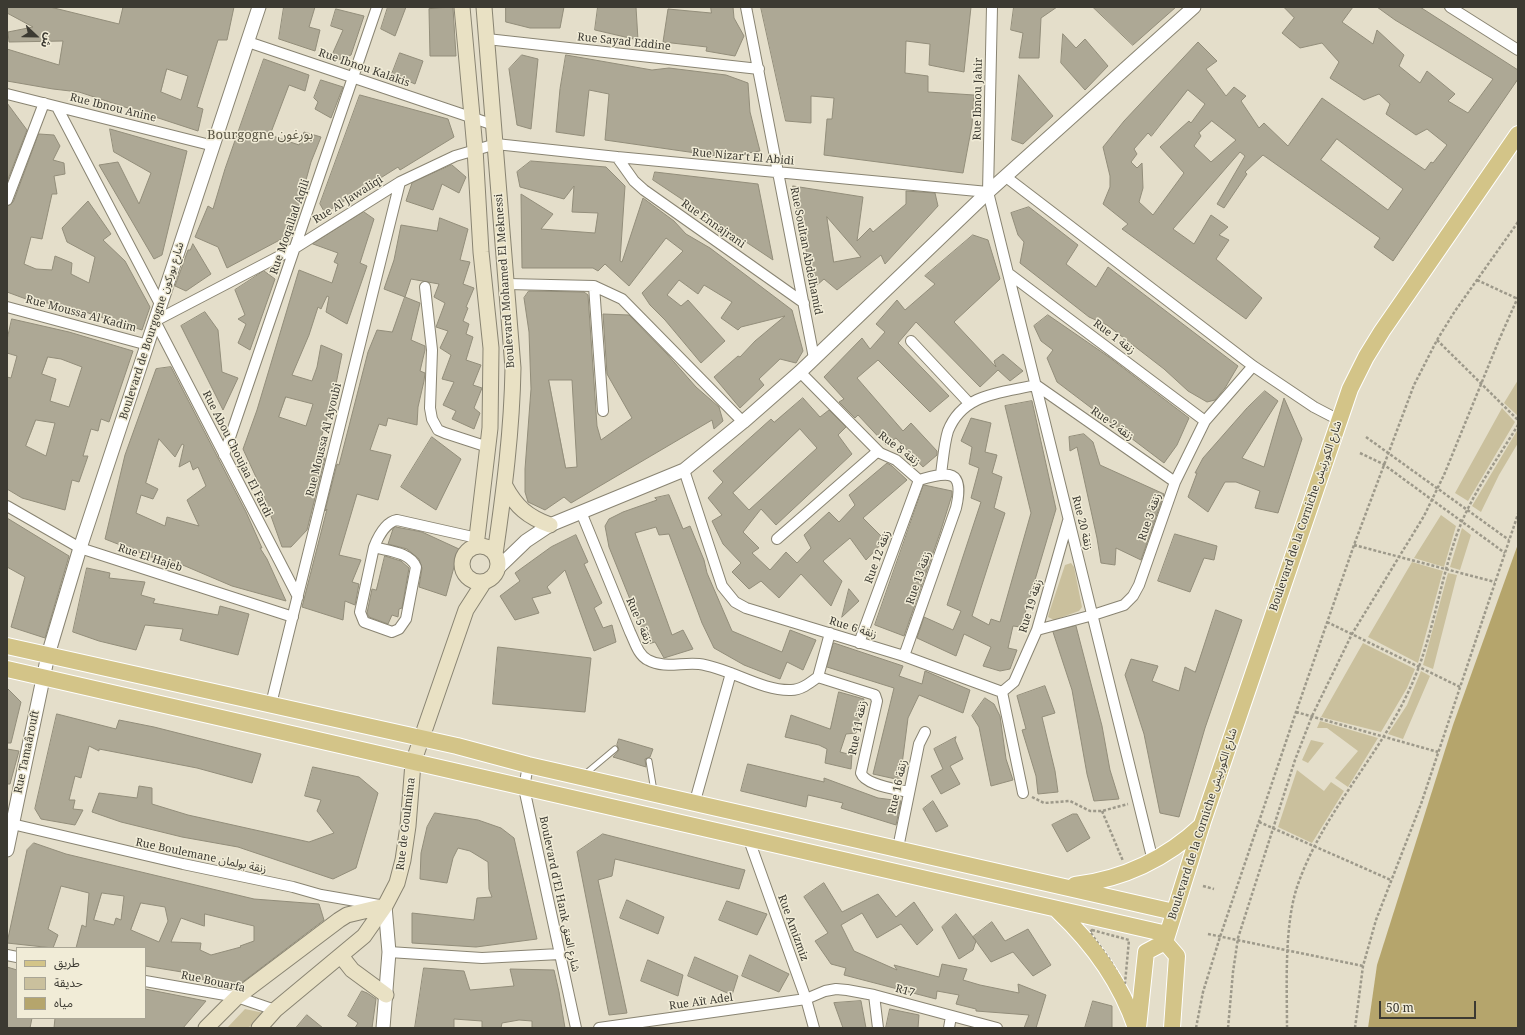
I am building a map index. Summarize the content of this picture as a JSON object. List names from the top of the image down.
{
  "streets": {
    "main road": ["Boulevard Mohamed El Meknessi", "Boulevard de la Corniche شارع الكورنيش", "Rue de Goulmima"],
    "street": [
      "Rue Sayad Eddine",
      "Rue Ibnou Kalakis",
      "Rue Ibnou Jahir",
      "Rue Ibnou Anine",
      "Rue Nizar't El Abidi",
      "Rue Al Jawaliqi",
      "Rue Ennajrani",
      "Rue Moqallad Aqili",
      "Rue Soultan Abdelhamid",
      "Rue Moussa Al Kadim",
      "Boulevard de Bourgogne شارع بوركون",
      "Rue 1 زنقة",
      "Rue 2 زنقة",
      "Rue Moussa Al Ayoubi",
      "Rue 8 زنقة",
      "Rue Abou Choujaa El Fardi",
      "Rue 3 زنقة",
      "Rue 20 زنقة",
      "Rue 12 زنقة",
      "Rue El Hajeb",
      "Rue 13 زنقة",
      "Rue 19 زنقة",
      "Rue 5 زنقة",
      "Rue 6 زنقة",
      "Rue 11 زنقة",
      "Rue Tamaârouft",
      "Rue 16 زنقة",
      "Rue Boulemane زنقة بولمان",
      "Boulevard d'El Hank شارع العنق",
      "Rue Amizmiz",
      "Rue Bouarfa",
      "R17",
      "Rue Aït Adel"
    ]
  },
  "crossings": [
    ["Rue Sayad Eddine", "Rue Soultan Abdelhamid"],
    ["Rue Sayad Eddine", "Boulevard Mohamed El Meknessi"],
    ["Rue Ibnou Kalakis", "Rue Moqallad Aqili"],
    ["Rue Ibnou Kalakis", "Boulevard Mohamed El Meknessi"],
    ["Rue Ibnou Kalakis", "Boulevard de Bourgogne شارع بوركون"],
    ["Rue Ibnou Jahir", "Rue Nizar't El Abidi"],
    ["Rue Ibnou Jahir", "Rue 20 زنقة"],
    ["Rue Ibnou Anine", "Boulevard de Bourgogne شارع بوركون"],
    ["Rue Nizar't El Abidi", "Rue Al Jawaliqi"],
    ["Rue Nizar't El Abidi", "Rue Ennajrani"],
    ["Rue Nizar't El Abidi", "Rue Soultan Abdelhamid"],
    ["Rue Nizar't El Abidi", "Boulevard Mohamed El Meknessi"],
    ["Rue Nizar't El Abidi", "Rue 20 زنقة"],
    ["Rue Al Jawaliqi", "Rue Moqallad Aqili"],
    ["Rue Al Jawaliqi", "Boulevard Mohamed El Meknessi"],
    ["Rue Al Jawaliqi", "Boulevard de Bourgogne شارع بوركون"],
    ["Rue Al Jawaliqi", "Rue Moussa Al Ayoubi"],
    ["Rue Al Jawaliqi", "Rue Abou Choujaa El Fardi"],
    ["Rue Ennajrani", "Rue Soultan Abdelhamid"],
    ["Rue Moqallad Aqili", "Rue Abou Choujaa El Fardi"],
    ["Rue Moussa Al Kadim", "Boulevard de Bourgogne شارع بوركون"],
    ["Boulevard de Bourgogne شارع بوركون", "Rue Abou Choujaa El Fardi"],
    ["Boulevard de Bourgogne شارع بوركون", "Rue El Hajeb"],
    ["Boulevard de Bourgogne شارع بوركون", "Rue Tamaârouft"],
    ["Rue 1 زنقة", "Rue 3 زنقة"],
    ["Rue 1 زنقة", "Rue 20 زنقة"],
    ["Rue 2 زنقة", "Rue 3 زنقة"],
    ["Rue 2 زنقة", "Rue 20 زنقة"],
    ["Rue Moussa Al Ayoubi", "Rue Abou Choujaa El Fardi"],
    ["Rue Moussa Al Ayoubi", "Rue El Hajeb"],
    ["Rue 8 زنقة", "Rue 12 زنقة"],
    ["Rue 8 زنقة", "Rue 13 زنقة"],
    ["Rue 3 زنقة", "Rue 20 زنقة"],
    ["Rue 3 زنقة", "Rue 19 زنقة"],
    ["Rue 20 زنقة", "Rue 19 زنقة"],
    ["Rue 12 زنقة", "Rue 6 زنقة"],
    ["Rue 13 زنقة", "Rue 6 زنقة"],
    ["Rue 19 زنقة", "Rue 6 زنقة"],
    ["Rue 5 زنقة", "Rue 11 زنقة"],
    ["Rue 11 زنقة", "Rue 16 زنقة"],
    ["Rue Tamaârouft", "Rue Boulemane زنقة بولمان"],
    ["Rue de Goulmima", "Rue Boulemane زنقة بولمان"],
    ["Rue de Goulmima", "Rue Bouarfa"],
    ["Rue Amizmiz", "R17"],
    ["Rue Amizmiz", "Rue Aït Adel"],
    ["R17", "Rue Aït Adel"]
  ],
  "districts": ["Bourgogne بورغون"],
  "legend": ["طريق", "حديقة", "مياه"],
  "scale_bar": "50 m",
  "north": "right"
}
